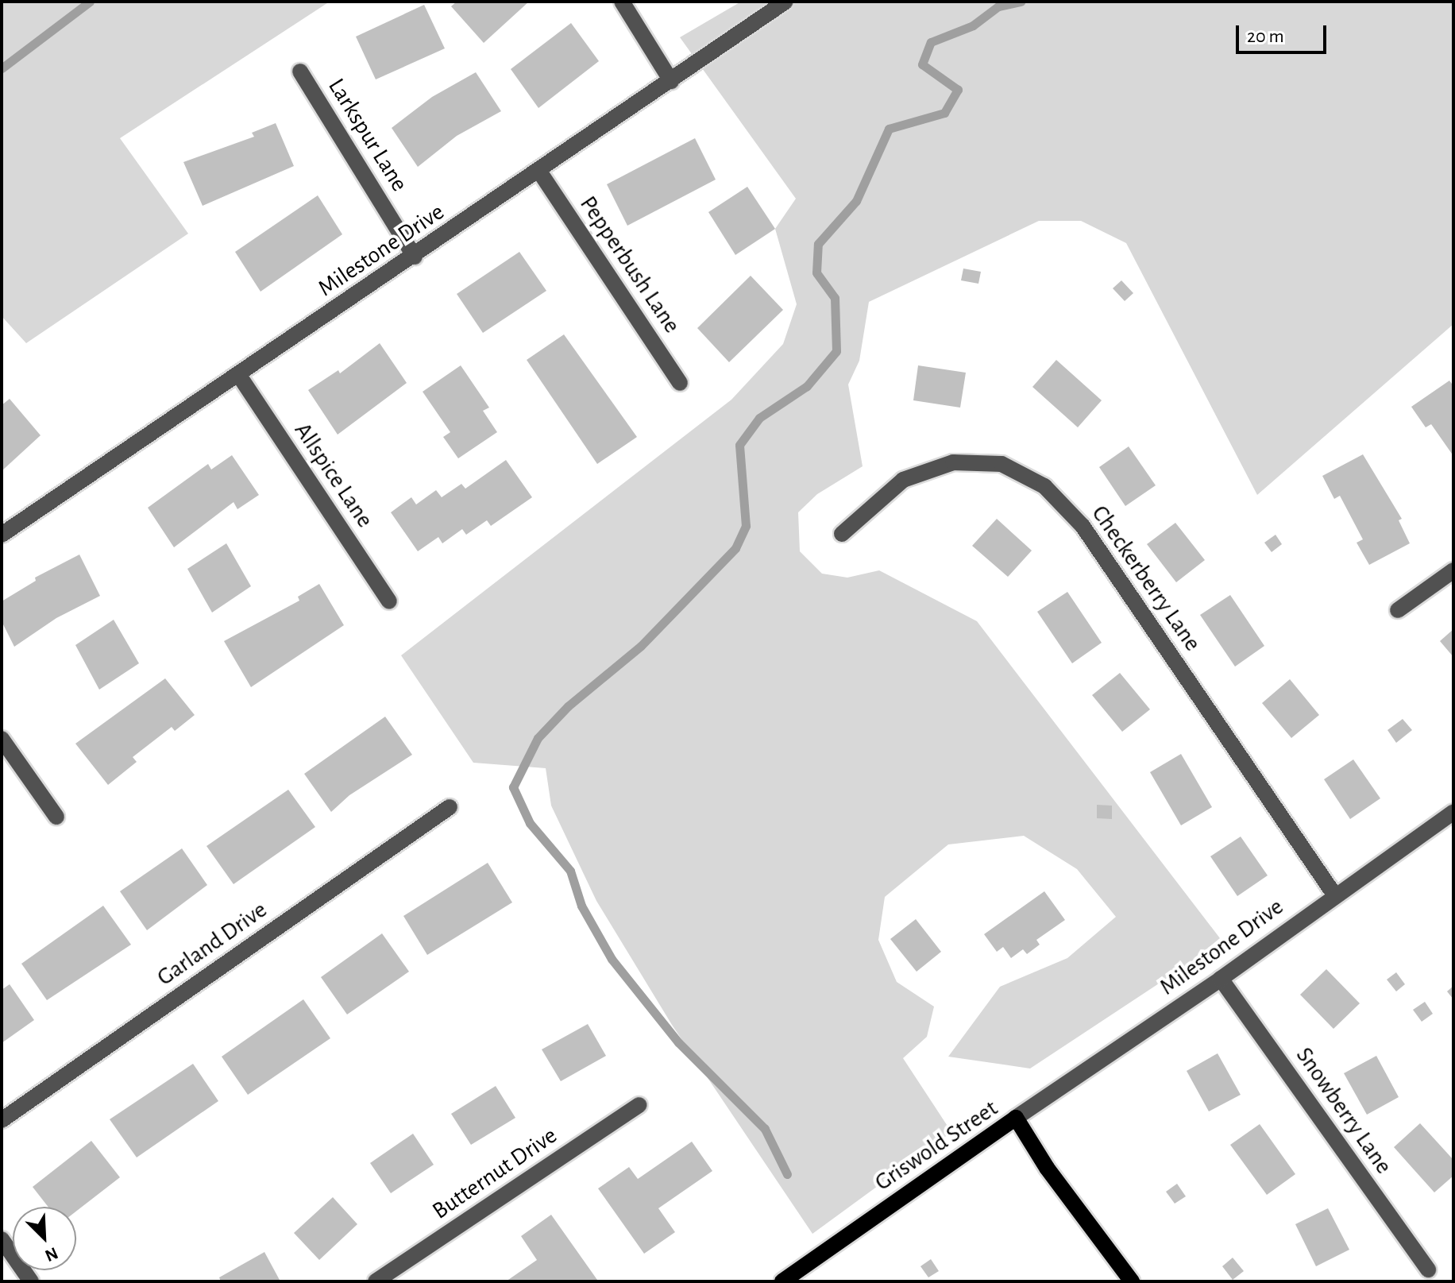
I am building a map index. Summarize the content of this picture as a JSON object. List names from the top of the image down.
{
  "streets": {
    "main road": ["Griswold Street"],
    "street": [
      "Larkspur Lane",
      "Milestone Drive",
      "Pepperbush Lane",
      "Allspice Lane",
      "Checkerberry Lane",
      "Garland Drive",
      "Snowberry Lane",
      "Butternut Drive"
    ]
  },
  "crossings": [
    ["Larkspur Lane", "Milestone Drive"],
    ["Milestone Drive", "Pepperbush Lane"],
    ["Milestone Drive", "Allspice Lane"],
    ["Milestone Drive", "Checkerberry Lane"],
    ["Milestone Drive", "Snowberry Lane"],
    ["Milestone Drive", "Griswold Street"]
  ],
  "scale_bar": "20 m",
  "north": "bottom right"
}
